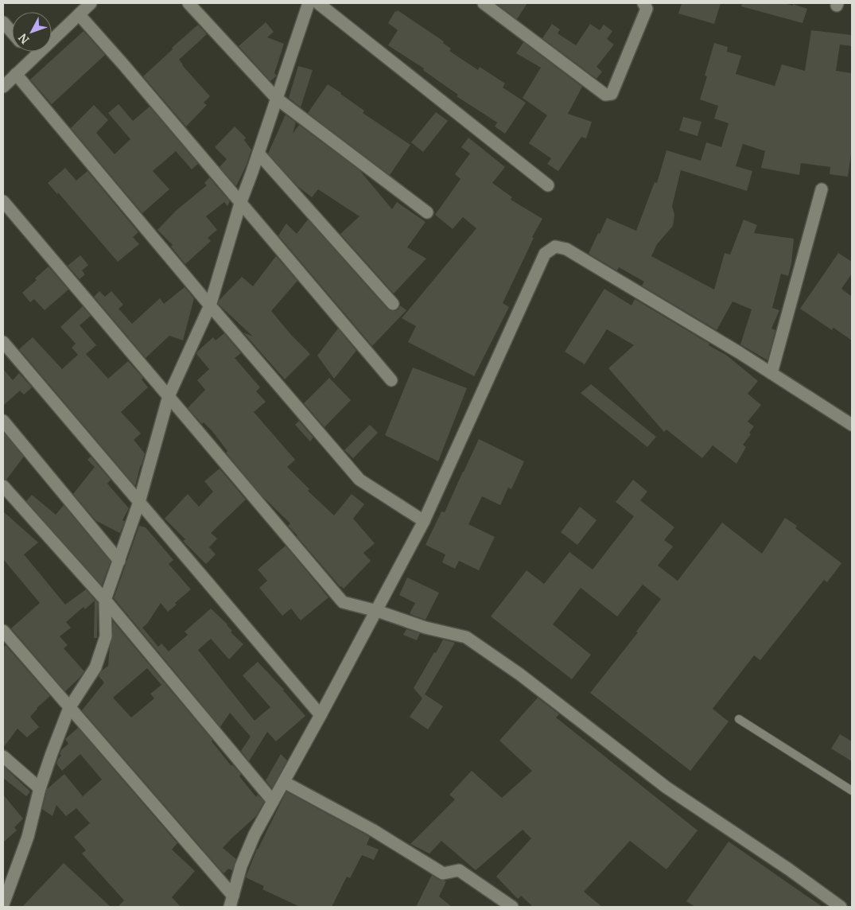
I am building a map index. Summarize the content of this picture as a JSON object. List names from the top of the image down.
{
  "north": "bottom left"
}
